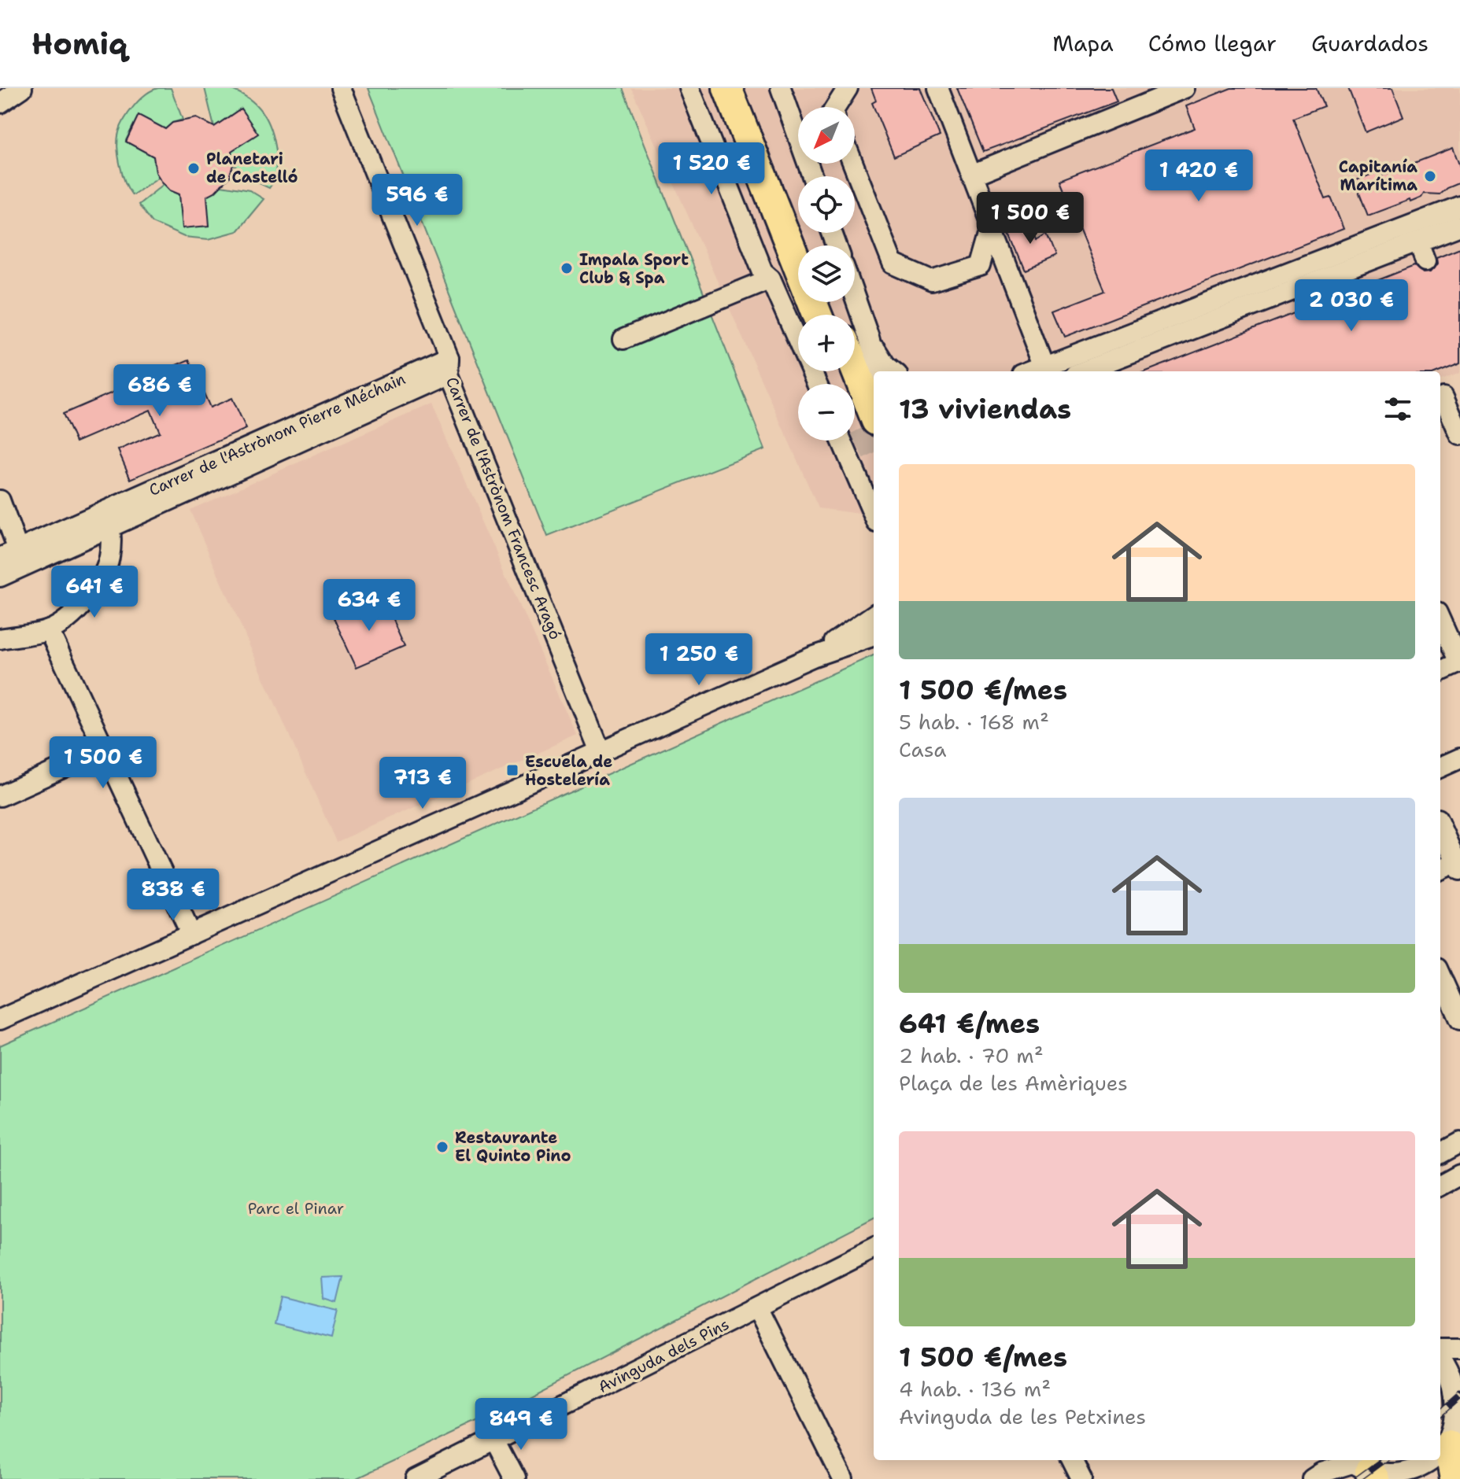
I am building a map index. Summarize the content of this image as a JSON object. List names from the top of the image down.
{
  "streets": {
    "street": ["Carrer de l'Astrònom Pierre Méchain", "Carrer de l'Astrònom Francesc Aragó", "Avinguda dels Pins"]
  },
  "crossings": [
    ["Carrer de l'Astrònom Pierre Méchain", "Carrer de l'Astrònom Francesc Aragó"]
  ],
  "parks": ["Parc el Pinar"],
  "places": {
    "other": [
      "Planetari de Castelló",
      "Capitanía Marítima",
      "Impala Sport Club & Spa",
      "Restaurante El Quinto Pino"
    ],
    "transit": ["Escuela de Hostelería"]
  },
  "north": "bottom left",
  "page": {
    "header": "Homiq",
    "nav": ["Mapa", "Cómo llegar", "Guardados"],
    "map_buttons": ["+", "−"],
    "price": [
      "1 520 €",
      "1 420 €",
      "596 €",
      "1 500 €",
      "2 030 €",
      "686 €",
      "641 €",
      "634 €",
      "1 250 €",
      "1 500 €",
      "713 €",
      "838 €",
      "849 €"
    ],
    "heading": "13 viviendas",
    "list": [
      {
        "name": "1 500 €/mes",
        "note": "5 hab. · 168 m² · Casa"
      },
      {
        "name": "641 €/mes",
        "note": "2 hab. · 70 m² · Plaça de les Amèriques"
      },
      {
        "name": "1 500 €/mes",
        "note": "4 hab. · 136 m² · Avinguda de les Petxines"
      }
    ]
  }
}
